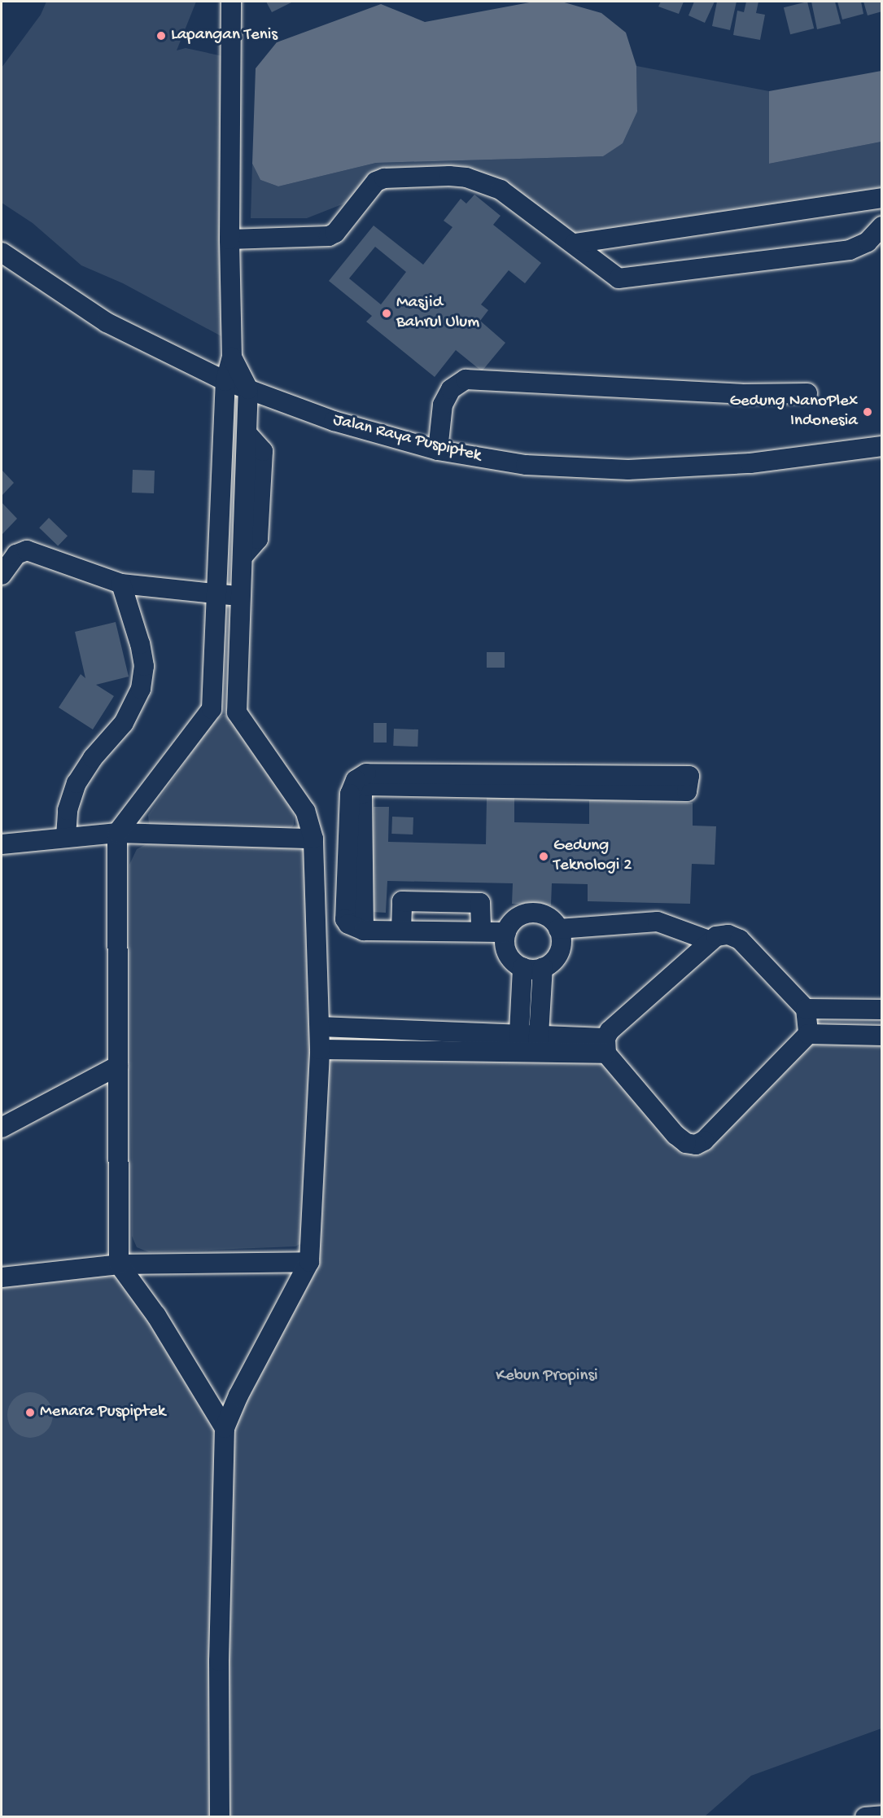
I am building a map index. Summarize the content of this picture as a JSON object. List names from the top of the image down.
{
  "streets": {
    "street": ["Jalan Raya Puspiptek"]
  },
  "parks": ["Kebun Propinsi"],
  "places": [
    "Lapangan Tenis",
    "Masjid Bahrul Ulum",
    "Gedung NanoPlex Indonesia",
    "Gedung Teknologi 2",
    "Menara Puspiptek"
  ]
}
